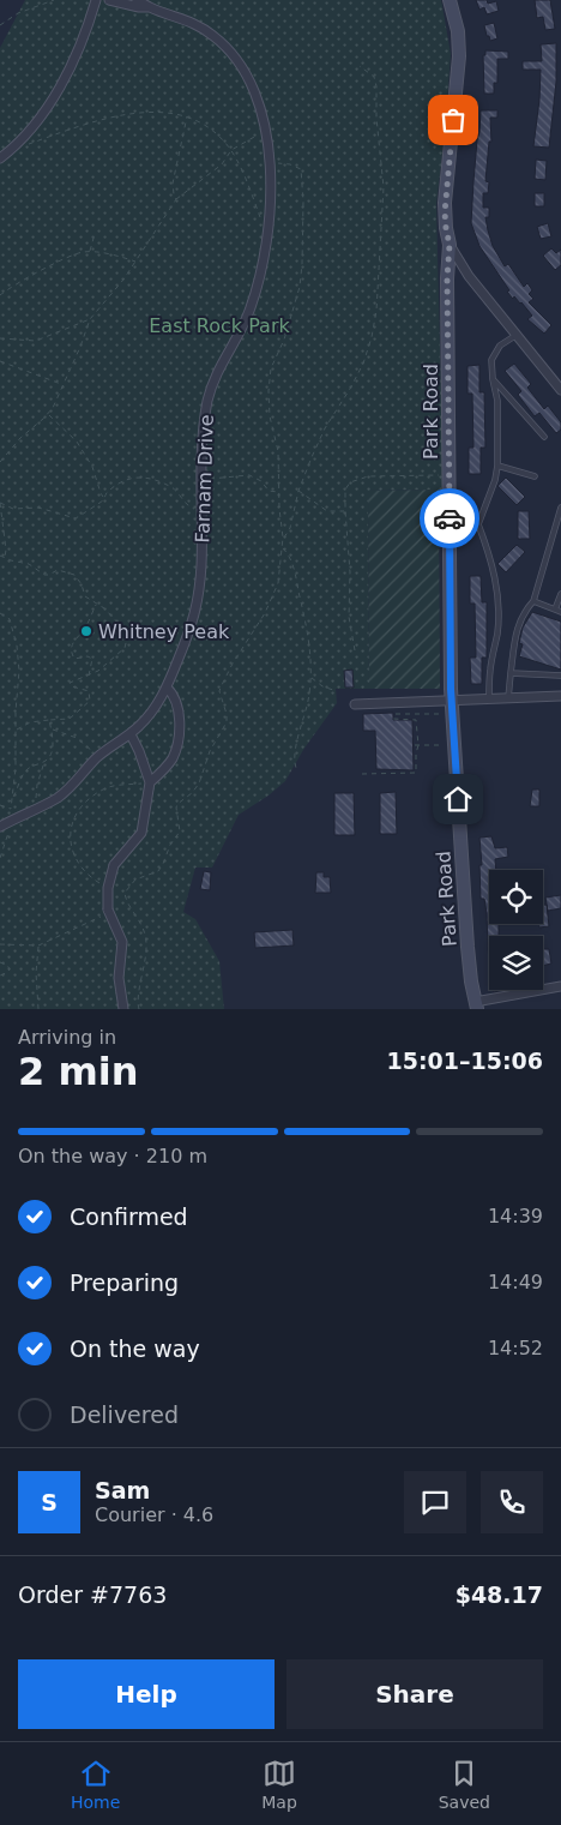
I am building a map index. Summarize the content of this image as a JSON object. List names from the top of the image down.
{
  "streets": {
    "main road": ["Park Road"],
    "street": ["Farnam Drive"]
  },
  "parks": ["East Rock Park"],
  "places": ["Whitney Peak"],
  "page": {
    "heading": ["2 min", "Arriving in", "15:01–15:06"],
    "panel": [
      "Sam",
      "Courier · 4.6",
      "Order #7763",
      "$48.17"
    ],
    "bar": "On the way · 210 m",
    "list": [
      ["Confirmed", "14:39"],
      ["Preparing", "14:49"],
      ["On the way", "14:52"],
      "Delivered"
    ],
    "round": "S",
    "buttons": ["Help", "Share"],
    "tabs": ["Home", "Map", "Saved"]
  }
}
